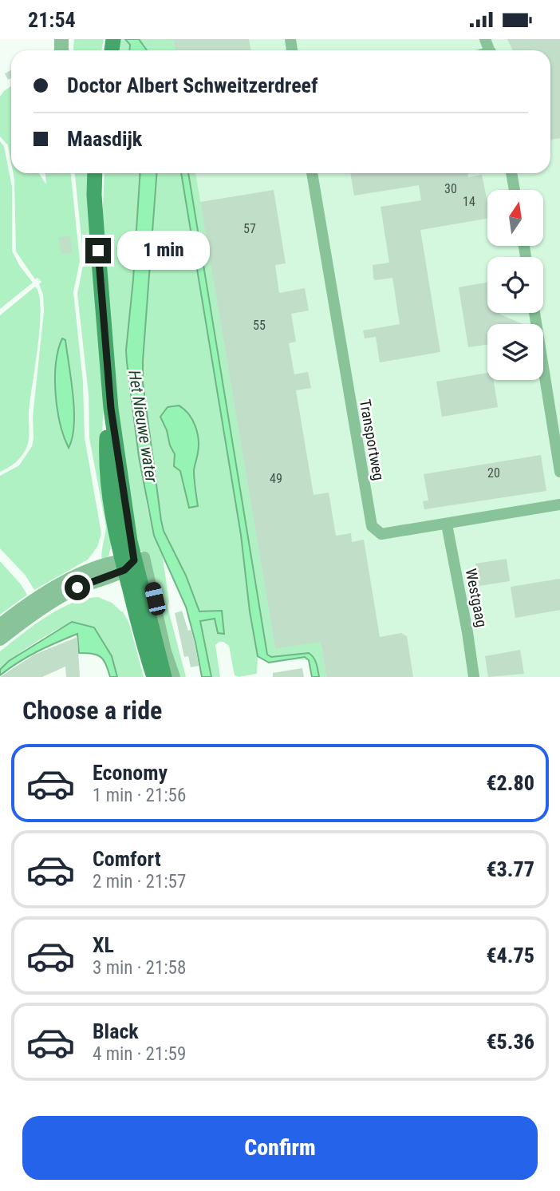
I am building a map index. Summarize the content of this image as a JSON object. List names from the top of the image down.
{
  "streets": {
    "street": ["Transportweg", "Westgaag"]
  },
  "crossings": [
    ["Transportweg", "Westgaag"]
  ],
  "water": ["Het Nieuwe water"],
  "house_numbers": [
    "30",
    "14",
    "57",
    "55",
    "20",
    "49"
  ],
  "north": "top",
  "page": {
    "status": "21:54",
    "banner": ["Doctor Albert Schweitzerdreef", "Maasdijk"],
    "bubble": "1 min",
    "heading": "Choose a ride",
    "list": [
      {
        "name": "Economy",
        "note": "1 min · 21:56",
        "value": "€2.80"
      },
      {
        "name": "Comfort",
        "note": "2 min · 21:57",
        "value": "€3.77"
      },
      {
        "name": "XL",
        "note": "3 min · 21:58",
        "value": "€4.75"
      },
      {
        "name": "Black",
        "note": "4 min · 21:59",
        "value": "€5.36"
      }
    ],
    "buttons": "Confirm"
  }
}
